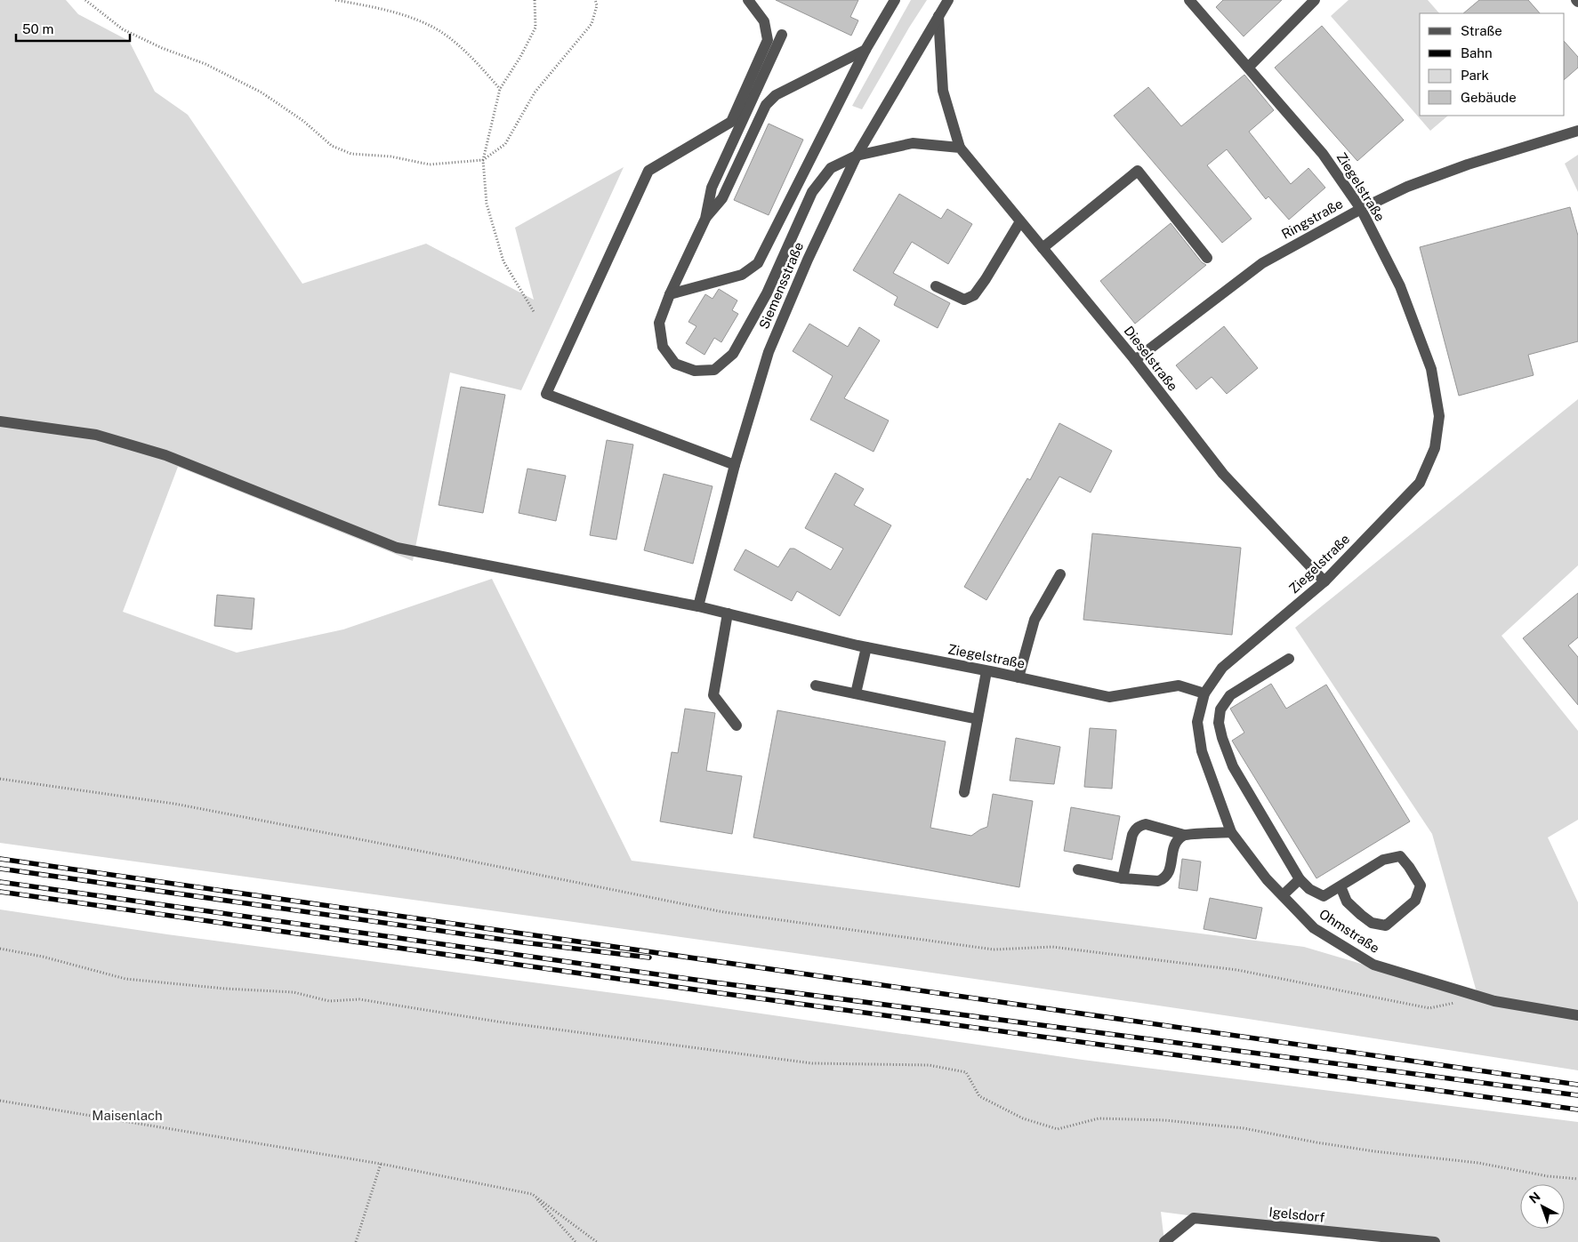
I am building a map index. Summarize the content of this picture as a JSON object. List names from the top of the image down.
{
  "streets": {
    "street": [
      "Ziegelstraße",
      "Ringstraße",
      "Siemensstraße",
      "Dieselstraße",
      "Ohmstraße",
      "Igelsdorf"
    ]
  },
  "crossings": [
    ["Ziegelstraße", "Ringstraße"],
    ["Ziegelstraße", "Siemensstraße"],
    ["Ziegelstraße", "Dieselstraße"],
    ["Ziegelstraße", "Ohmstraße"],
    ["Ringstraße", "Dieselstraße"],
    ["Siemensstraße", "Dieselstraße"]
  ],
  "parks": ["Maisenlach"],
  "legend": [
    "Straße",
    "Bahn",
    "Park",
    "Gebäude"
  ],
  "scale_bar": "50 m",
  "north": "top left"
}
